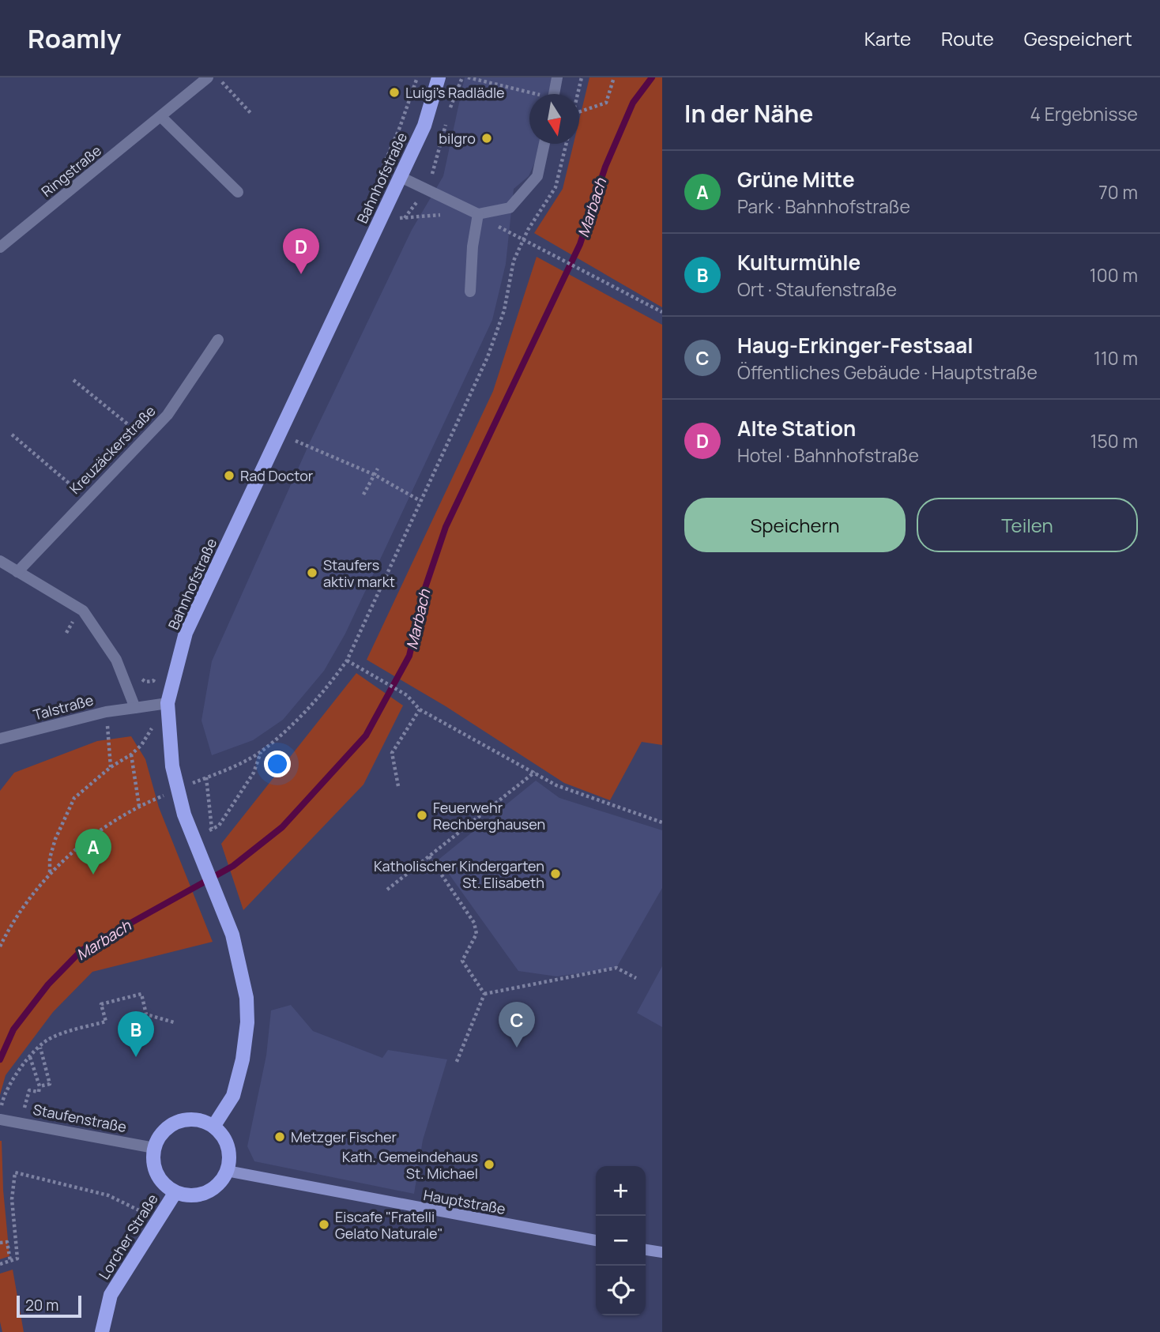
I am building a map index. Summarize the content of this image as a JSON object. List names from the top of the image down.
{
  "streets": {
    "main road": ["Bahnhofstraße", "Lorcher Straße"],
    "street": [
      "Ringstraße",
      "Kreuzäckerstraße",
      "Talstraße",
      "Staufenstraße",
      "Hauptstraße"
    ]
  },
  "crossings": [
    ["Bahnhofstraße", "Talstraße"],
    ["Bahnhofstraße", "Staufenstraße"],
    ["Bahnhofstraße", "Hauptstraße"],
    ["Bahnhofstraße", "Lorcher Straße"],
    ["Staufenstraße", "Hauptstraße"],
    ["Staufenstraße", "Lorcher Straße"],
    ["Hauptstraße", "Lorcher Straße"]
  ],
  "water": ["Marbach"],
  "places": [
    "Luigi's Radlädle",
    "bilgro",
    "Rad Doctor",
    "Staufers aktiv markt",
    "Feuerwehr Rechberghausen",
    "Katholischer Kindergarten St. Elisabeth",
    "Metzger Fischer",
    "Kath. Gemeindehaus St. Michael",
    "Eiscafe \"Fratelli Gelato Naturale\""
  ],
  "scale_bar": "20 m",
  "north": "bottom",
  "page": {
    "header": "Roamly",
    "nav": ["Karte", "Route", "Gespeichert"],
    "heading": ["In der Nähe", "4 Ergebnisse"],
    "list": [
      {
        "mark": "A",
        "name": "Grüne Mitte",
        "note": "Park · Bahnhofstraße",
        "value": "70 m"
      },
      {
        "mark": "B",
        "name": "Kulturmühle",
        "note": "Ort · Staufenstraße",
        "value": "100 m"
      },
      {
        "mark": "C",
        "name": "Haug-Erkinger-Festsaal",
        "note": "Öffentliches Gebäude · Hauptstraße",
        "value": "110 m"
      },
      {
        "mark": "D",
        "name": "Alte Station",
        "note": "Hotel · Bahnhofstraße",
        "value": "150 m"
      }
    ],
    "pins": [
      "D",
      "A",
      "C",
      "B"
    ],
    "buttons": ["Speichern", "Teilen"],
    "map_buttons": ["+", "−"],
    "scale": "20 m"
  }
}
